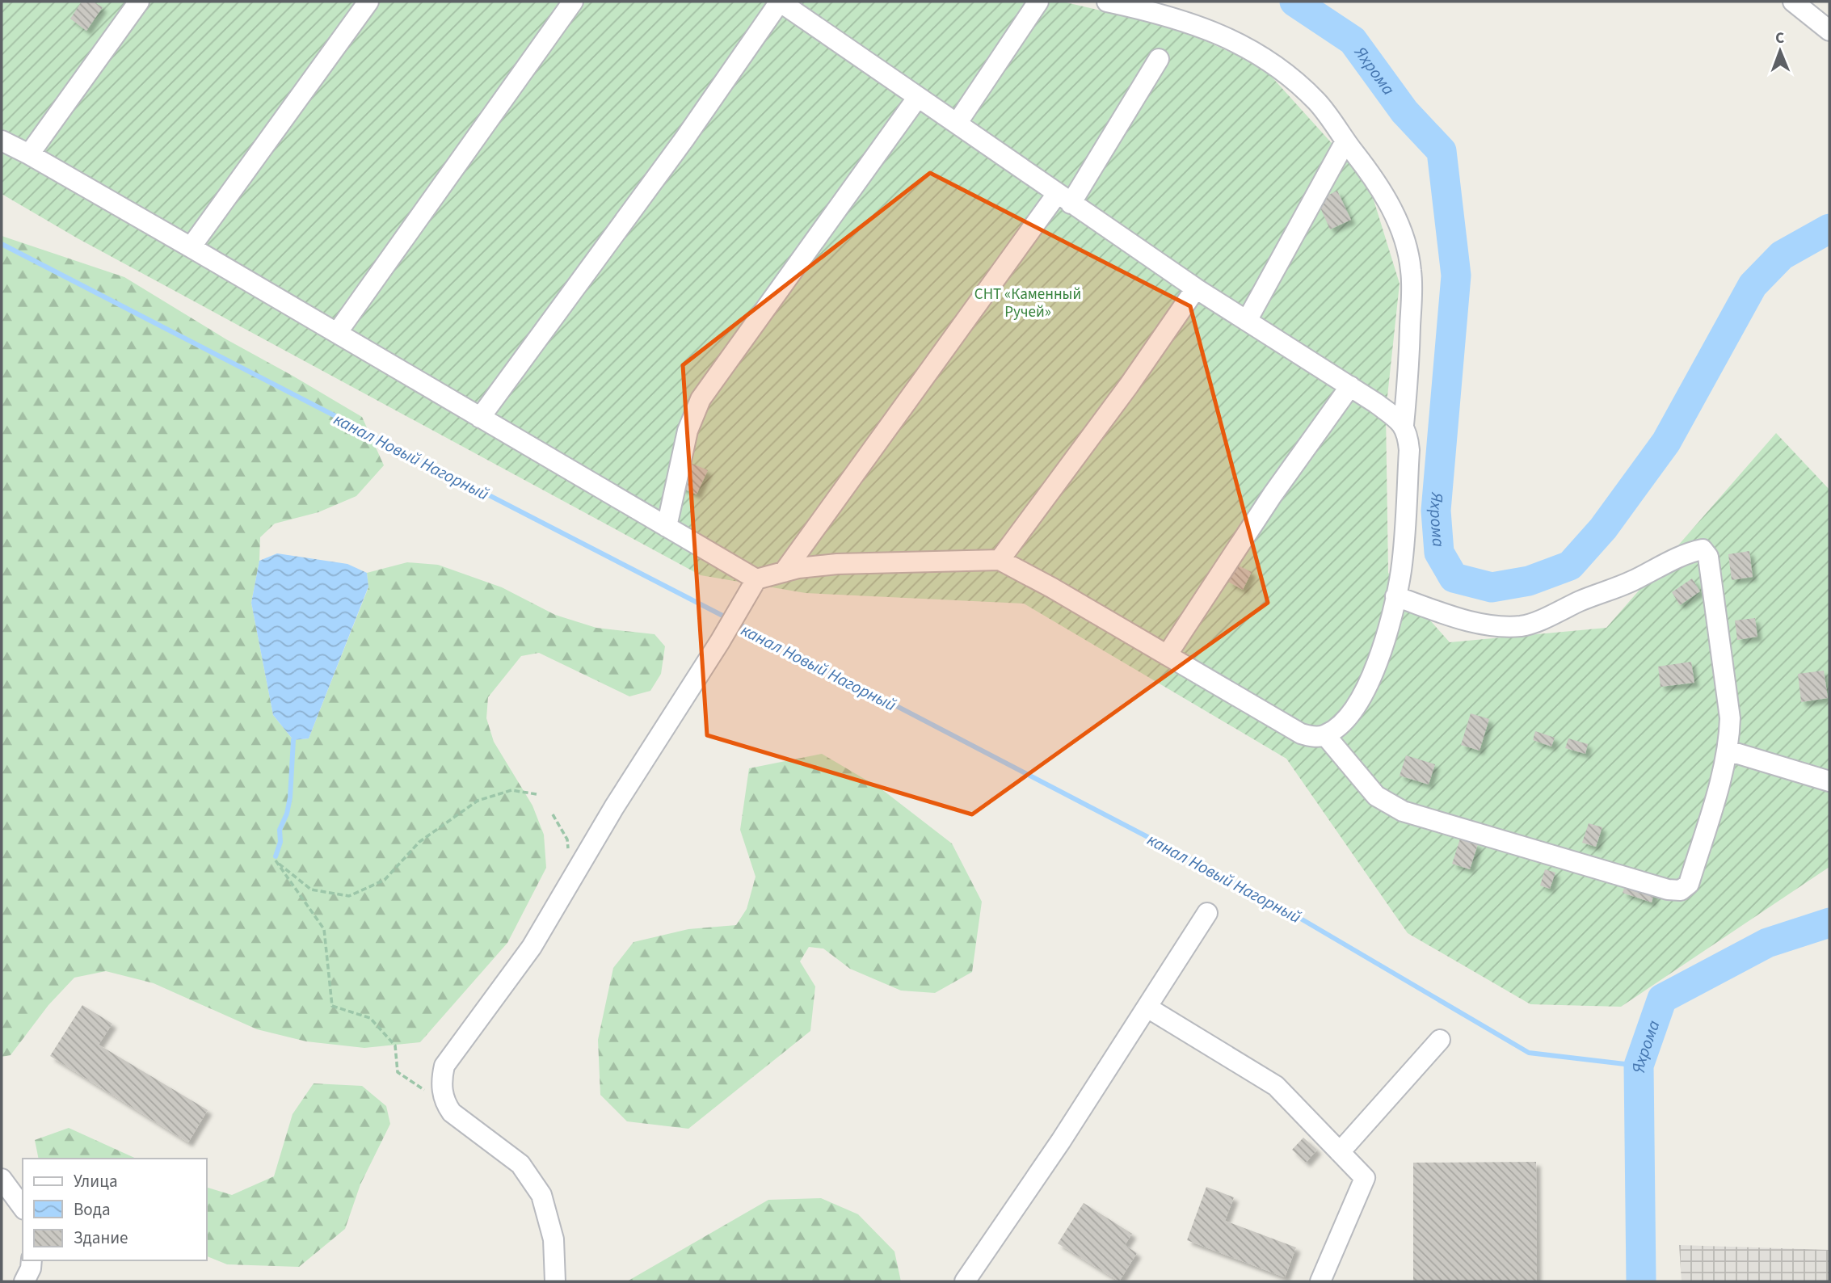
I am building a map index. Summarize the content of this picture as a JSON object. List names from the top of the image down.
{
  "water": ["Яхрома", "канал Новый Нагорный"],
  "parks": ["СНТ «Каменный Ручей»"],
  "legend": ["Улица", "Вода", "Здание"],
  "north": "top"
}
